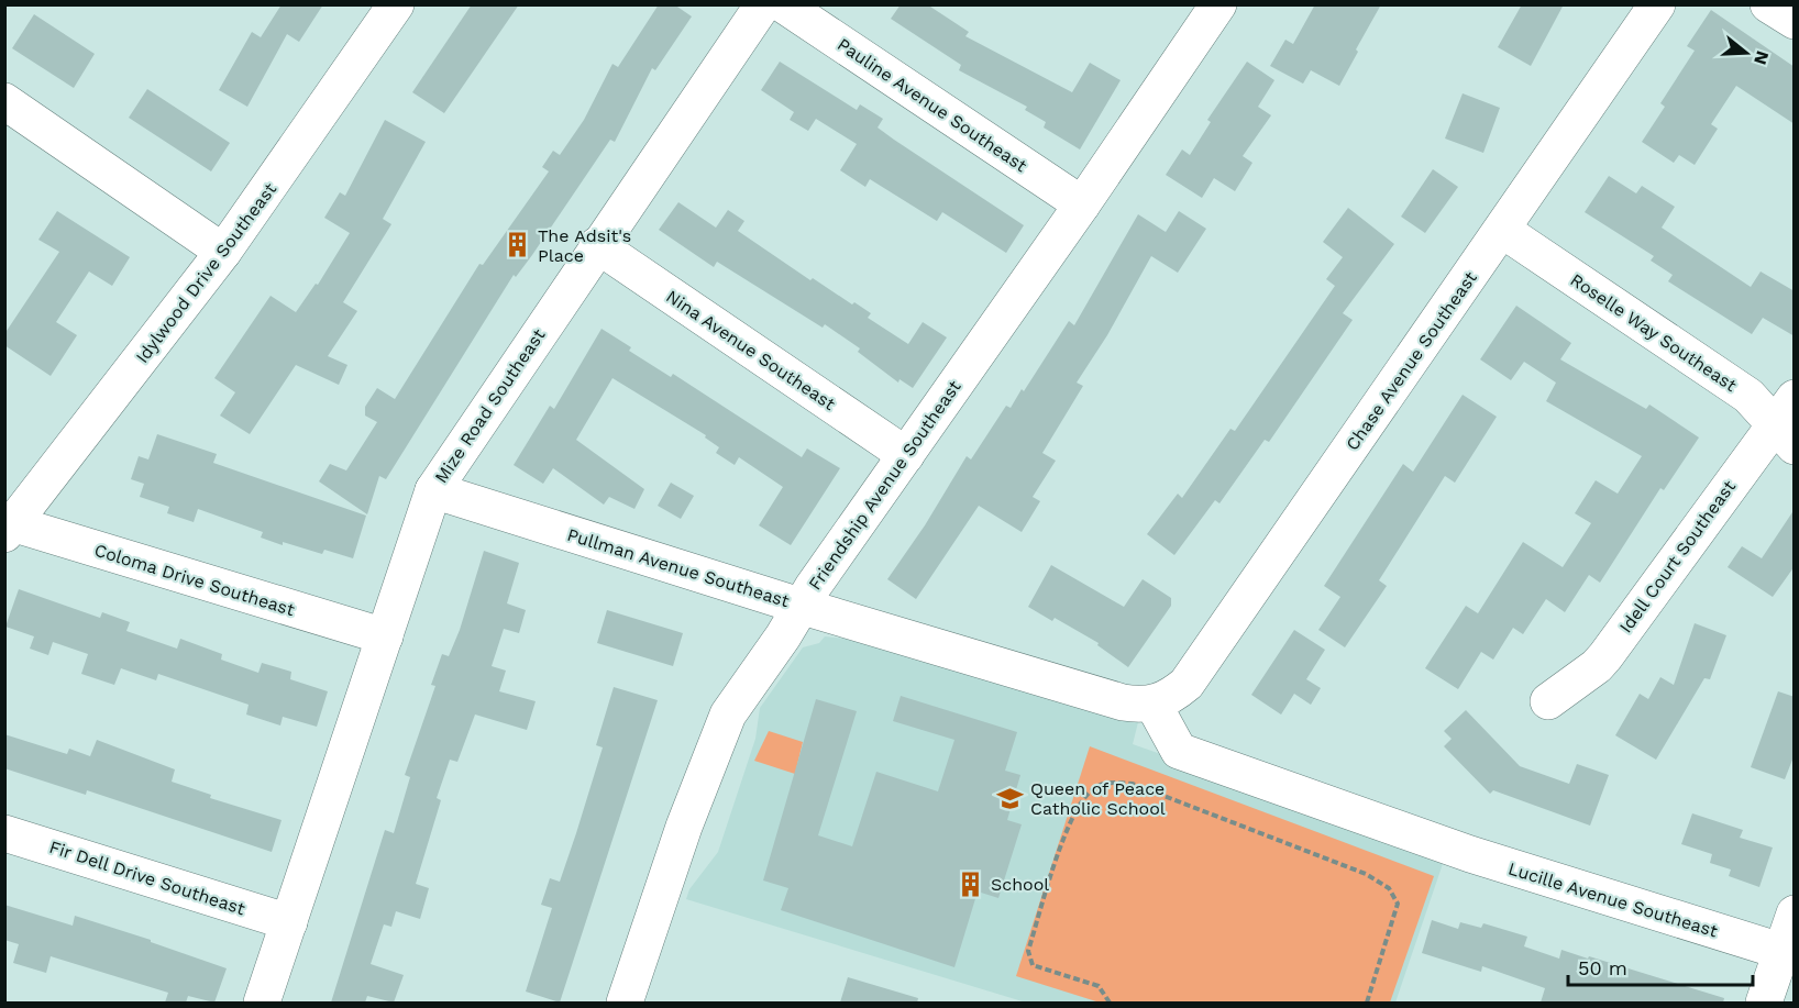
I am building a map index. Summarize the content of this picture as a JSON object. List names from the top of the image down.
{
  "streets": {
    "street": [
      "Pauline Avenue Southeast",
      "Idylwood Drive Southeast",
      "Roselle Way Southeast",
      "Nina Avenue Southeast",
      "Chase Avenue Southeast",
      "Mize Road Southeast",
      "Friendship Avenue Southeast",
      "Idell Court Southeast",
      "Pullman Avenue Southeast",
      "Coloma Drive Southeast",
      "Fir Dell Drive Southeast",
      "Lucille Avenue Southeast"
    ]
  },
  "crossings": [
    ["Pauline Avenue Southeast", "Friendship Avenue Southeast"],
    ["Idylwood Drive Southeast", "Coloma Drive Southeast"],
    ["Roselle Way Southeast", "Chase Avenue Southeast"],
    ["Roselle Way Southeast", "Idell Court Southeast"],
    ["Nina Avenue Southeast", "Mize Road Southeast"],
    ["Nina Avenue Southeast", "Friendship Avenue Southeast"],
    ["Chase Avenue Southeast", "Pullman Avenue Southeast"],
    ["Chase Avenue Southeast", "Lucille Avenue Southeast"],
    ["Mize Road Southeast", "Pullman Avenue Southeast"],
    ["Mize Road Southeast", "Coloma Drive Southeast"],
    ["Mize Road Southeast", "Fir Dell Drive Southeast"],
    ["Friendship Avenue Southeast", "Pullman Avenue Southeast"],
    ["Pullman Avenue Southeast", "Lucille Avenue Southeast"]
  ],
  "places": {
    "building": ["The Adsit's Place", "School"],
    "school or university": ["Queen of Peace Catholic School"]
  },
  "scale_bar": "50 m",
  "north": "right"
}
